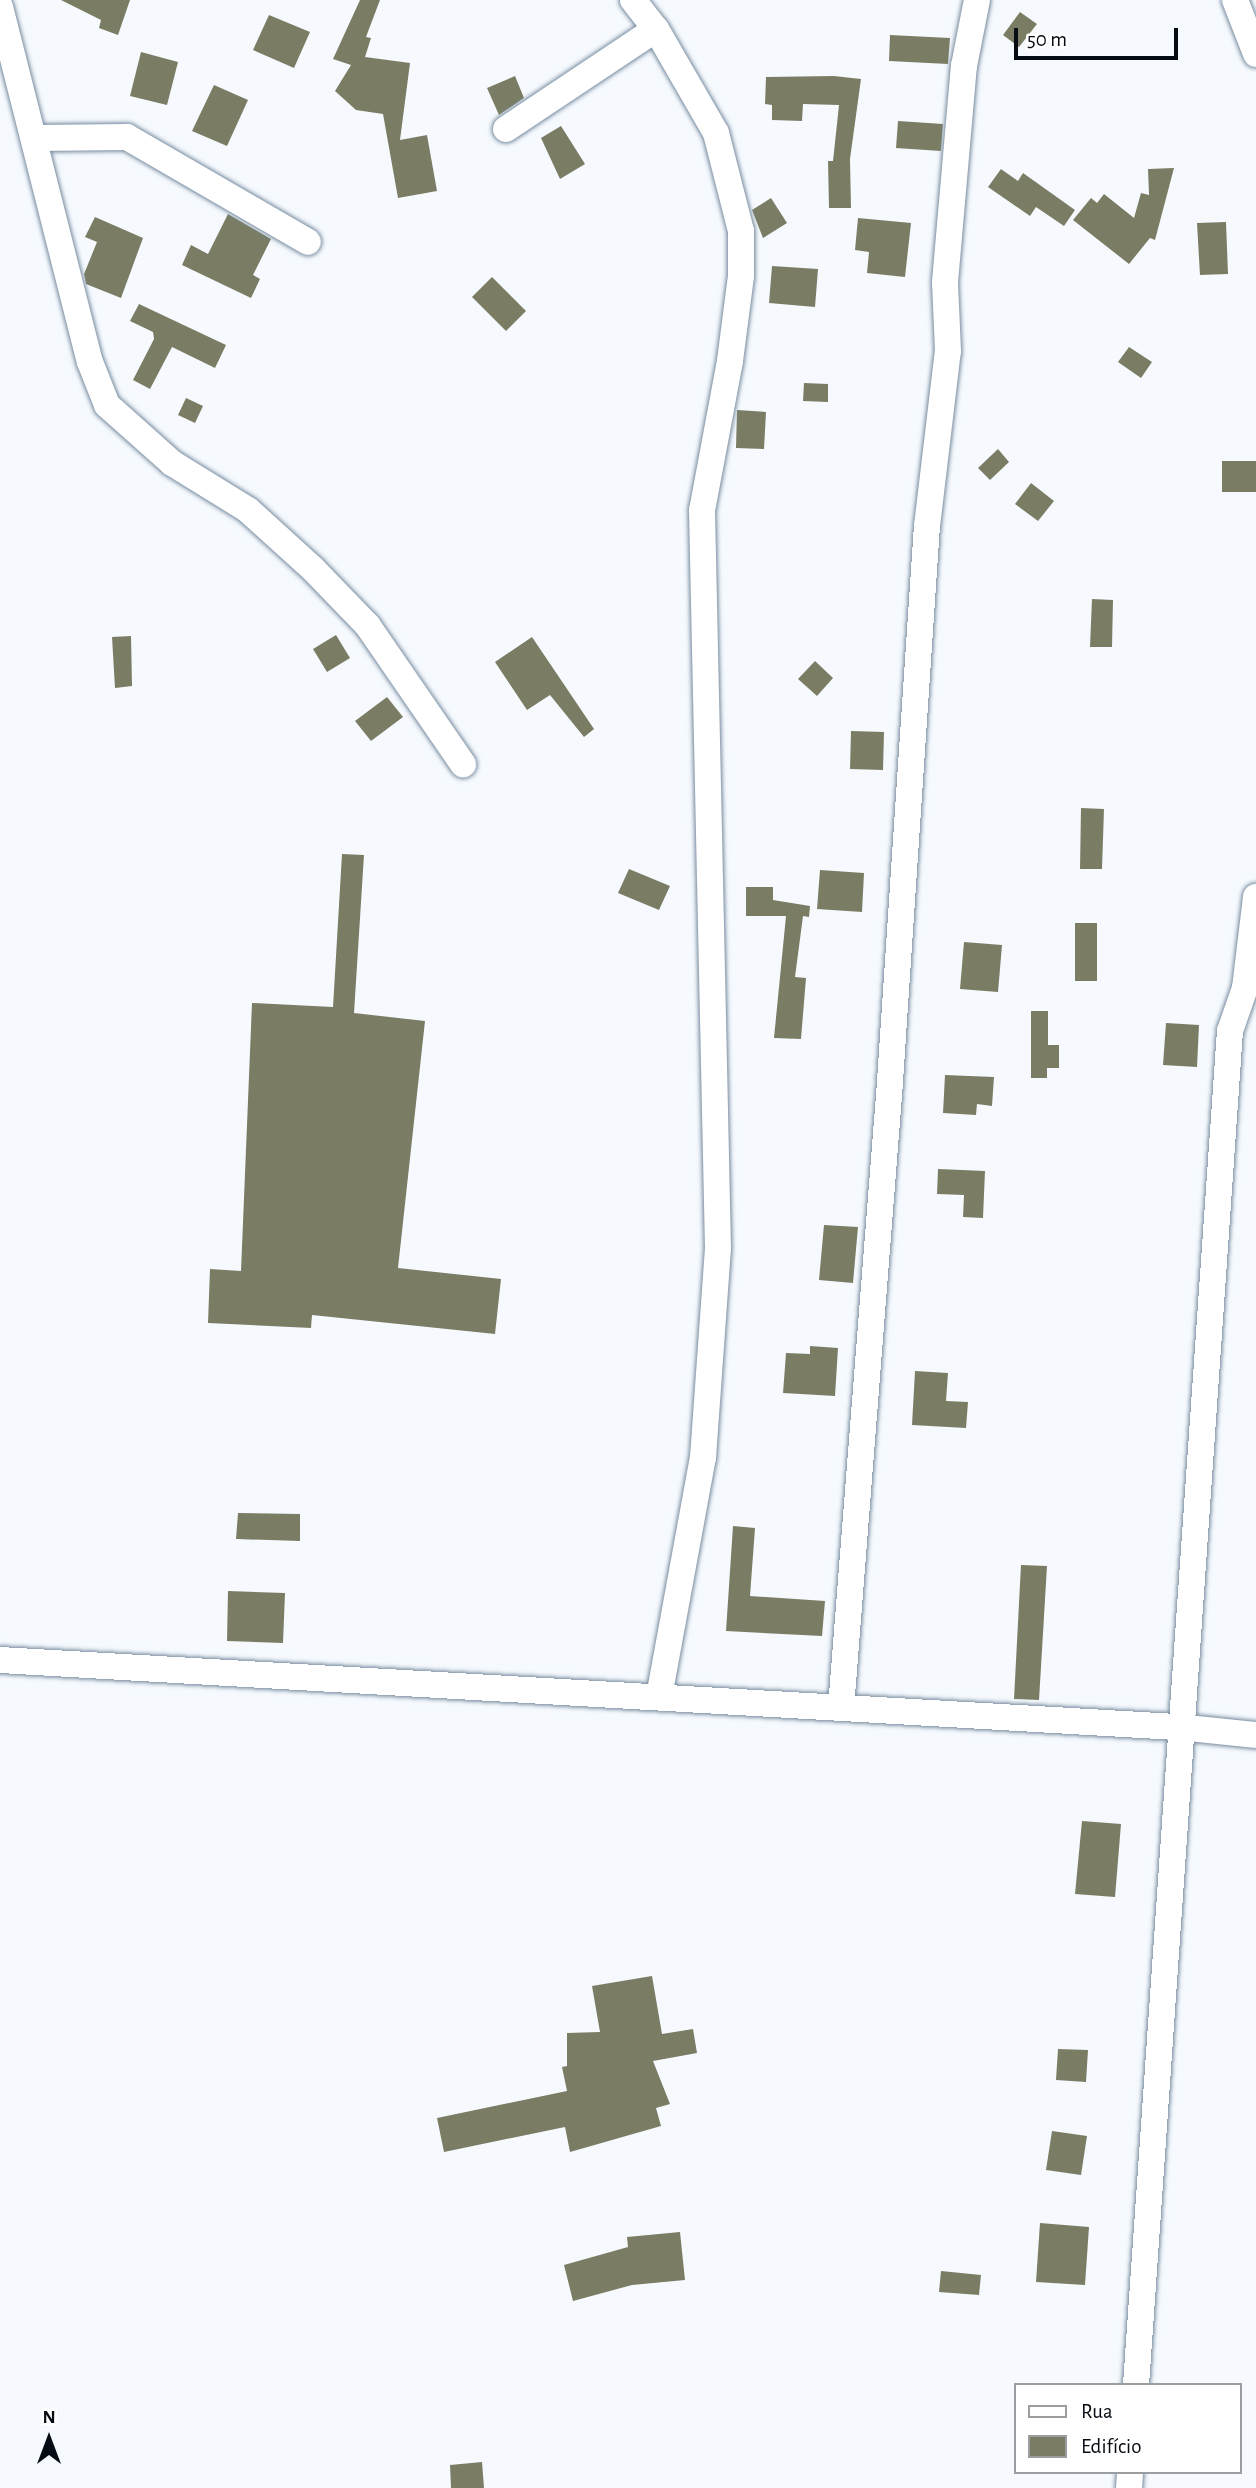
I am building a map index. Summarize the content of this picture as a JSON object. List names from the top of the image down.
{
  "legend": ["Rua", "Edifício"],
  "scale_bar": "50 m",
  "north": "top"
}
